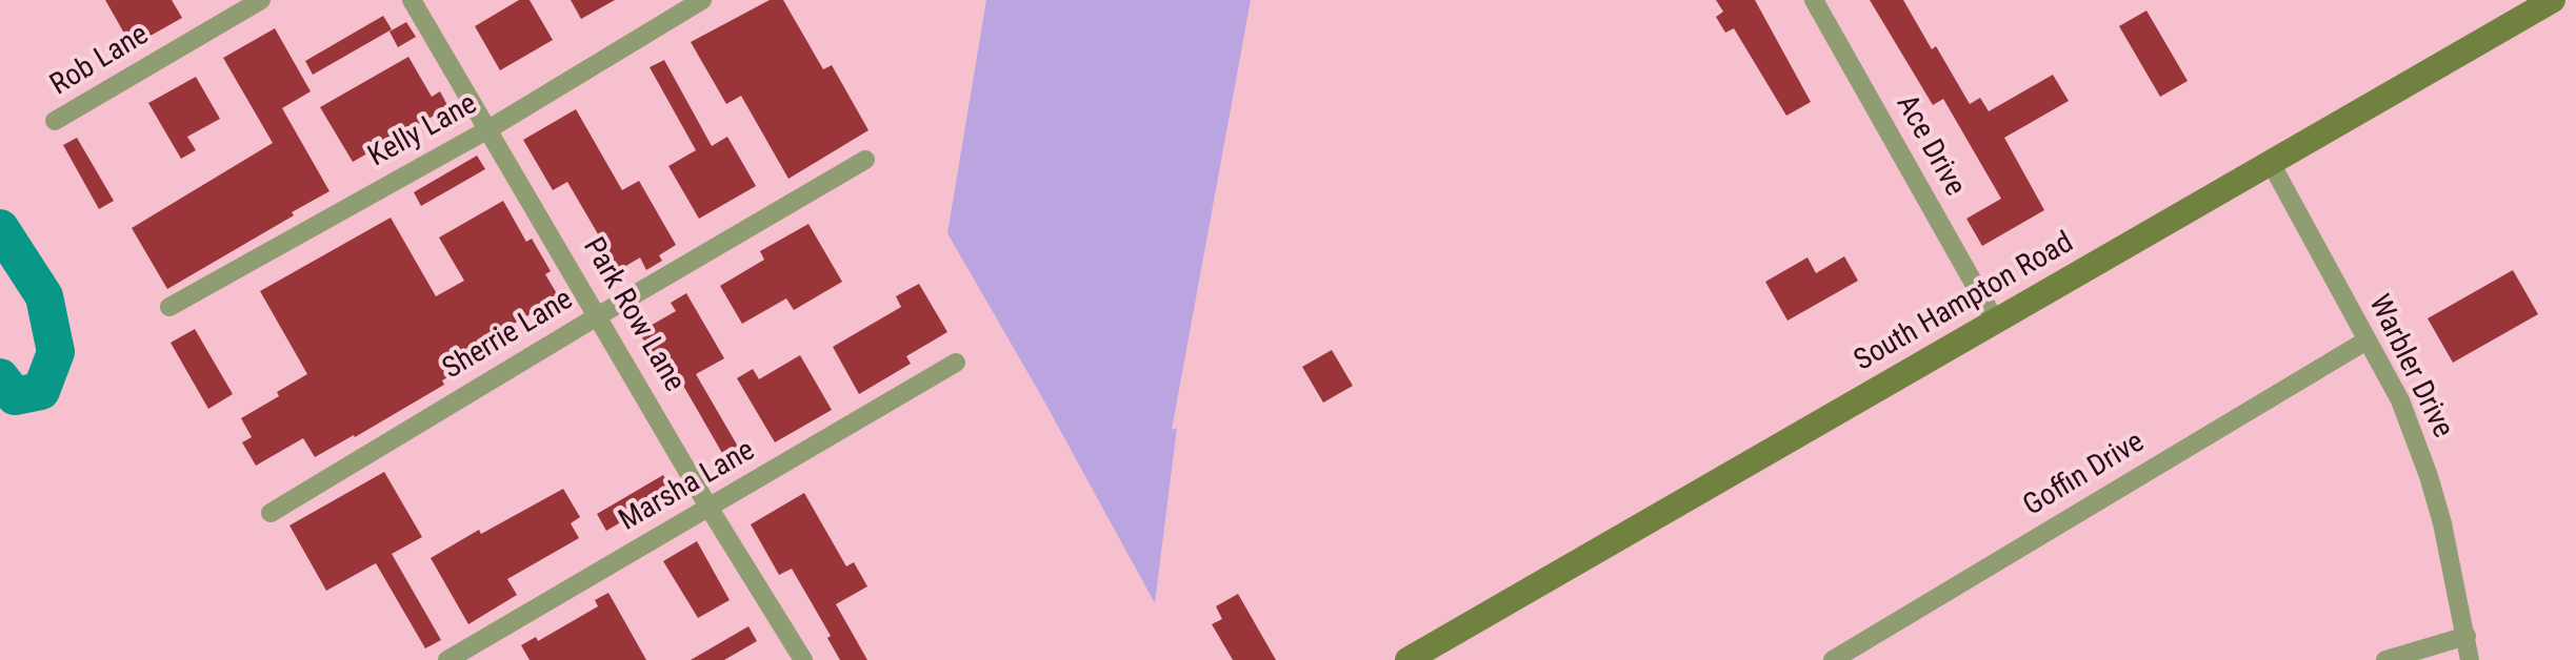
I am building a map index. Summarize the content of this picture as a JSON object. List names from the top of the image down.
{
  "streets": {
    "main road": ["South Hampton Road"],
    "street": [
      "Rob Lane",
      "Kelly Lane",
      "Ace Drive",
      "Park Row Lane",
      "Sherrie Lane",
      "Warbler Drive",
      "Goffin Drive",
      "Marsha Lane"
    ]
  },
  "crossings": [
    ["Kelly Lane", "Park Row Lane"],
    ["Ace Drive", "South Hampton Road"],
    ["South Hampton Road", "Warbler Drive"],
    ["Park Row Lane", "Sherrie Lane"],
    ["Park Row Lane", "Marsha Lane"],
    ["Warbler Drive", "Goffin Drive"]
  ]
}
